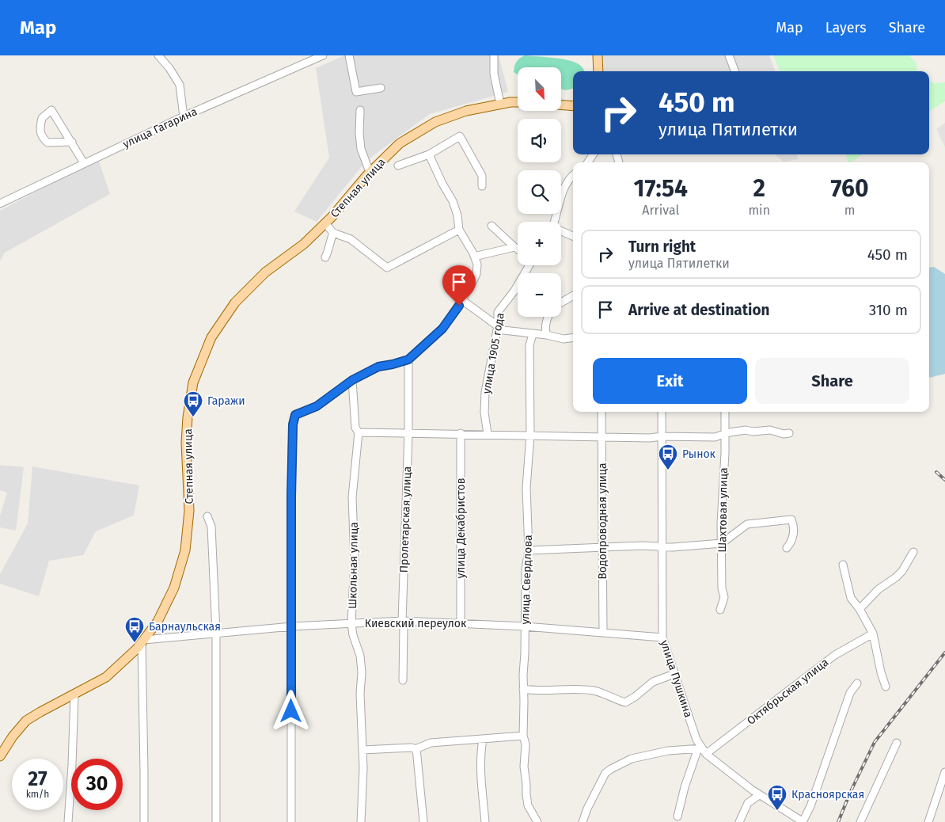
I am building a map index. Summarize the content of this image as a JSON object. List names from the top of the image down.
{
  "streets": {
    "main road": ["Степная улица"],
    "street": [
      "улица Гагарина",
      "улица 1905 года",
      "Шахтовая улица",
      "Пролетарская улица",
      "Водопроводная улица",
      "улица Декабристов",
      "Школьная улица",
      "улица Свердлова",
      "Киевский переулок",
      "улица Пушкина",
      "Октябрьская улица"
    ]
  },
  "crossings": [
    ["Степная улица", "Киевский переулок"],
    ["Пролетарская улица", "Киевский переулок"],
    ["Водопроводная улица", "Киевский переулок"],
    ["улица Декабристов", "Киевский переулок"],
    ["Школьная улица", "Киевский переулок"],
    ["улица Свердлова", "Киевский переулок"],
    ["Киевский переулок", "улица Пушкина"],
    ["улица Пушкина", "Октябрьская улица"]
  ],
  "places": {
    "bus stop": [
      "Гаражи",
      "Рынок",
      "Барнаульская",
      "Красноярская"
    ]
  },
  "north": "bottom right",
  "page": {
    "header": "Map",
    "nav": ["Map", "Layers", "Share"],
    "map_buttons": ["+", "−"],
    "turn": ["450 m", "улица Пятилетки"],
    "eta": [
      "17:54",
      "Arrival",
      "2",
      "min",
      "760",
      "m"
    ],
    "list": [
      {
        "name": "Turn right",
        "note": "улица Пятилетки",
        "value": "450 m"
      },
      {
        "name": "Arrive at destination",
        "value": "310 m"
      }
    ],
    "buttons": ["Exit", "Share"],
    "speed": "27 km/h",
    "limit": "30"
  }
}
